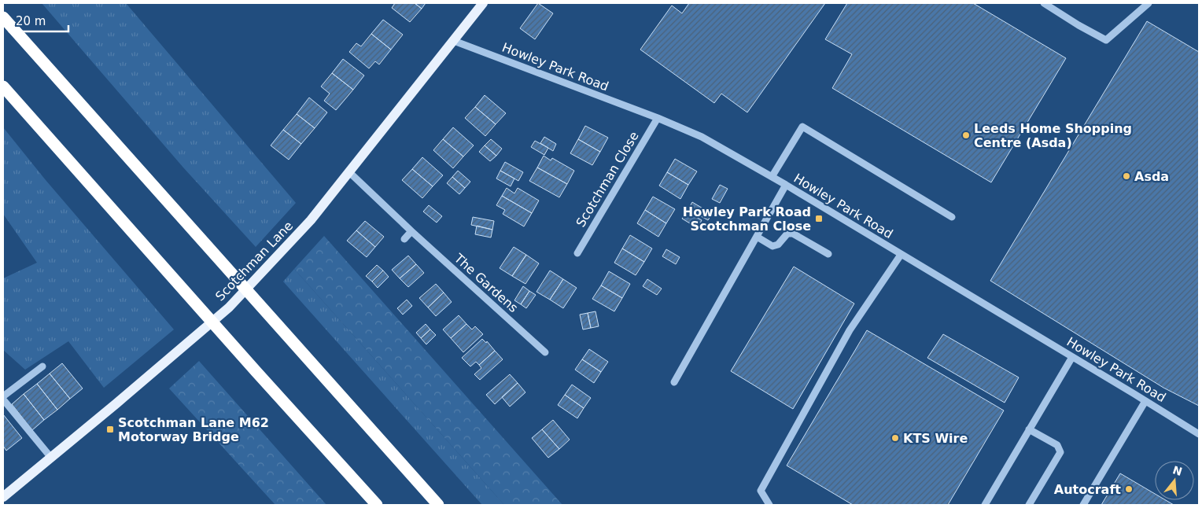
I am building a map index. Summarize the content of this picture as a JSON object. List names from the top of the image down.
{
  "streets": {
    "main road": ["Scotchman Lane"],
    "street": ["Howley Park Road", "Scotchman Close", "The Gardens"]
  },
  "crossings": [
    ["Howley Park Road", "Scotchman Close"],
    ["Howley Park Road", "Scotchman Lane"],
    ["Scotchman Lane", "The Gardens"]
  ],
  "places": {
    "other": [
      "Leeds Home Shopping Centre (Asda)",
      "Asda",
      "KTS Wire",
      "Autocraft"
    ],
    "transit": ["Howley Park Road Scotchman Close", "Scotchman Lane M62 Motorway Bridge"]
  },
  "scale_bar": "20 m",
  "north": "top"
}
